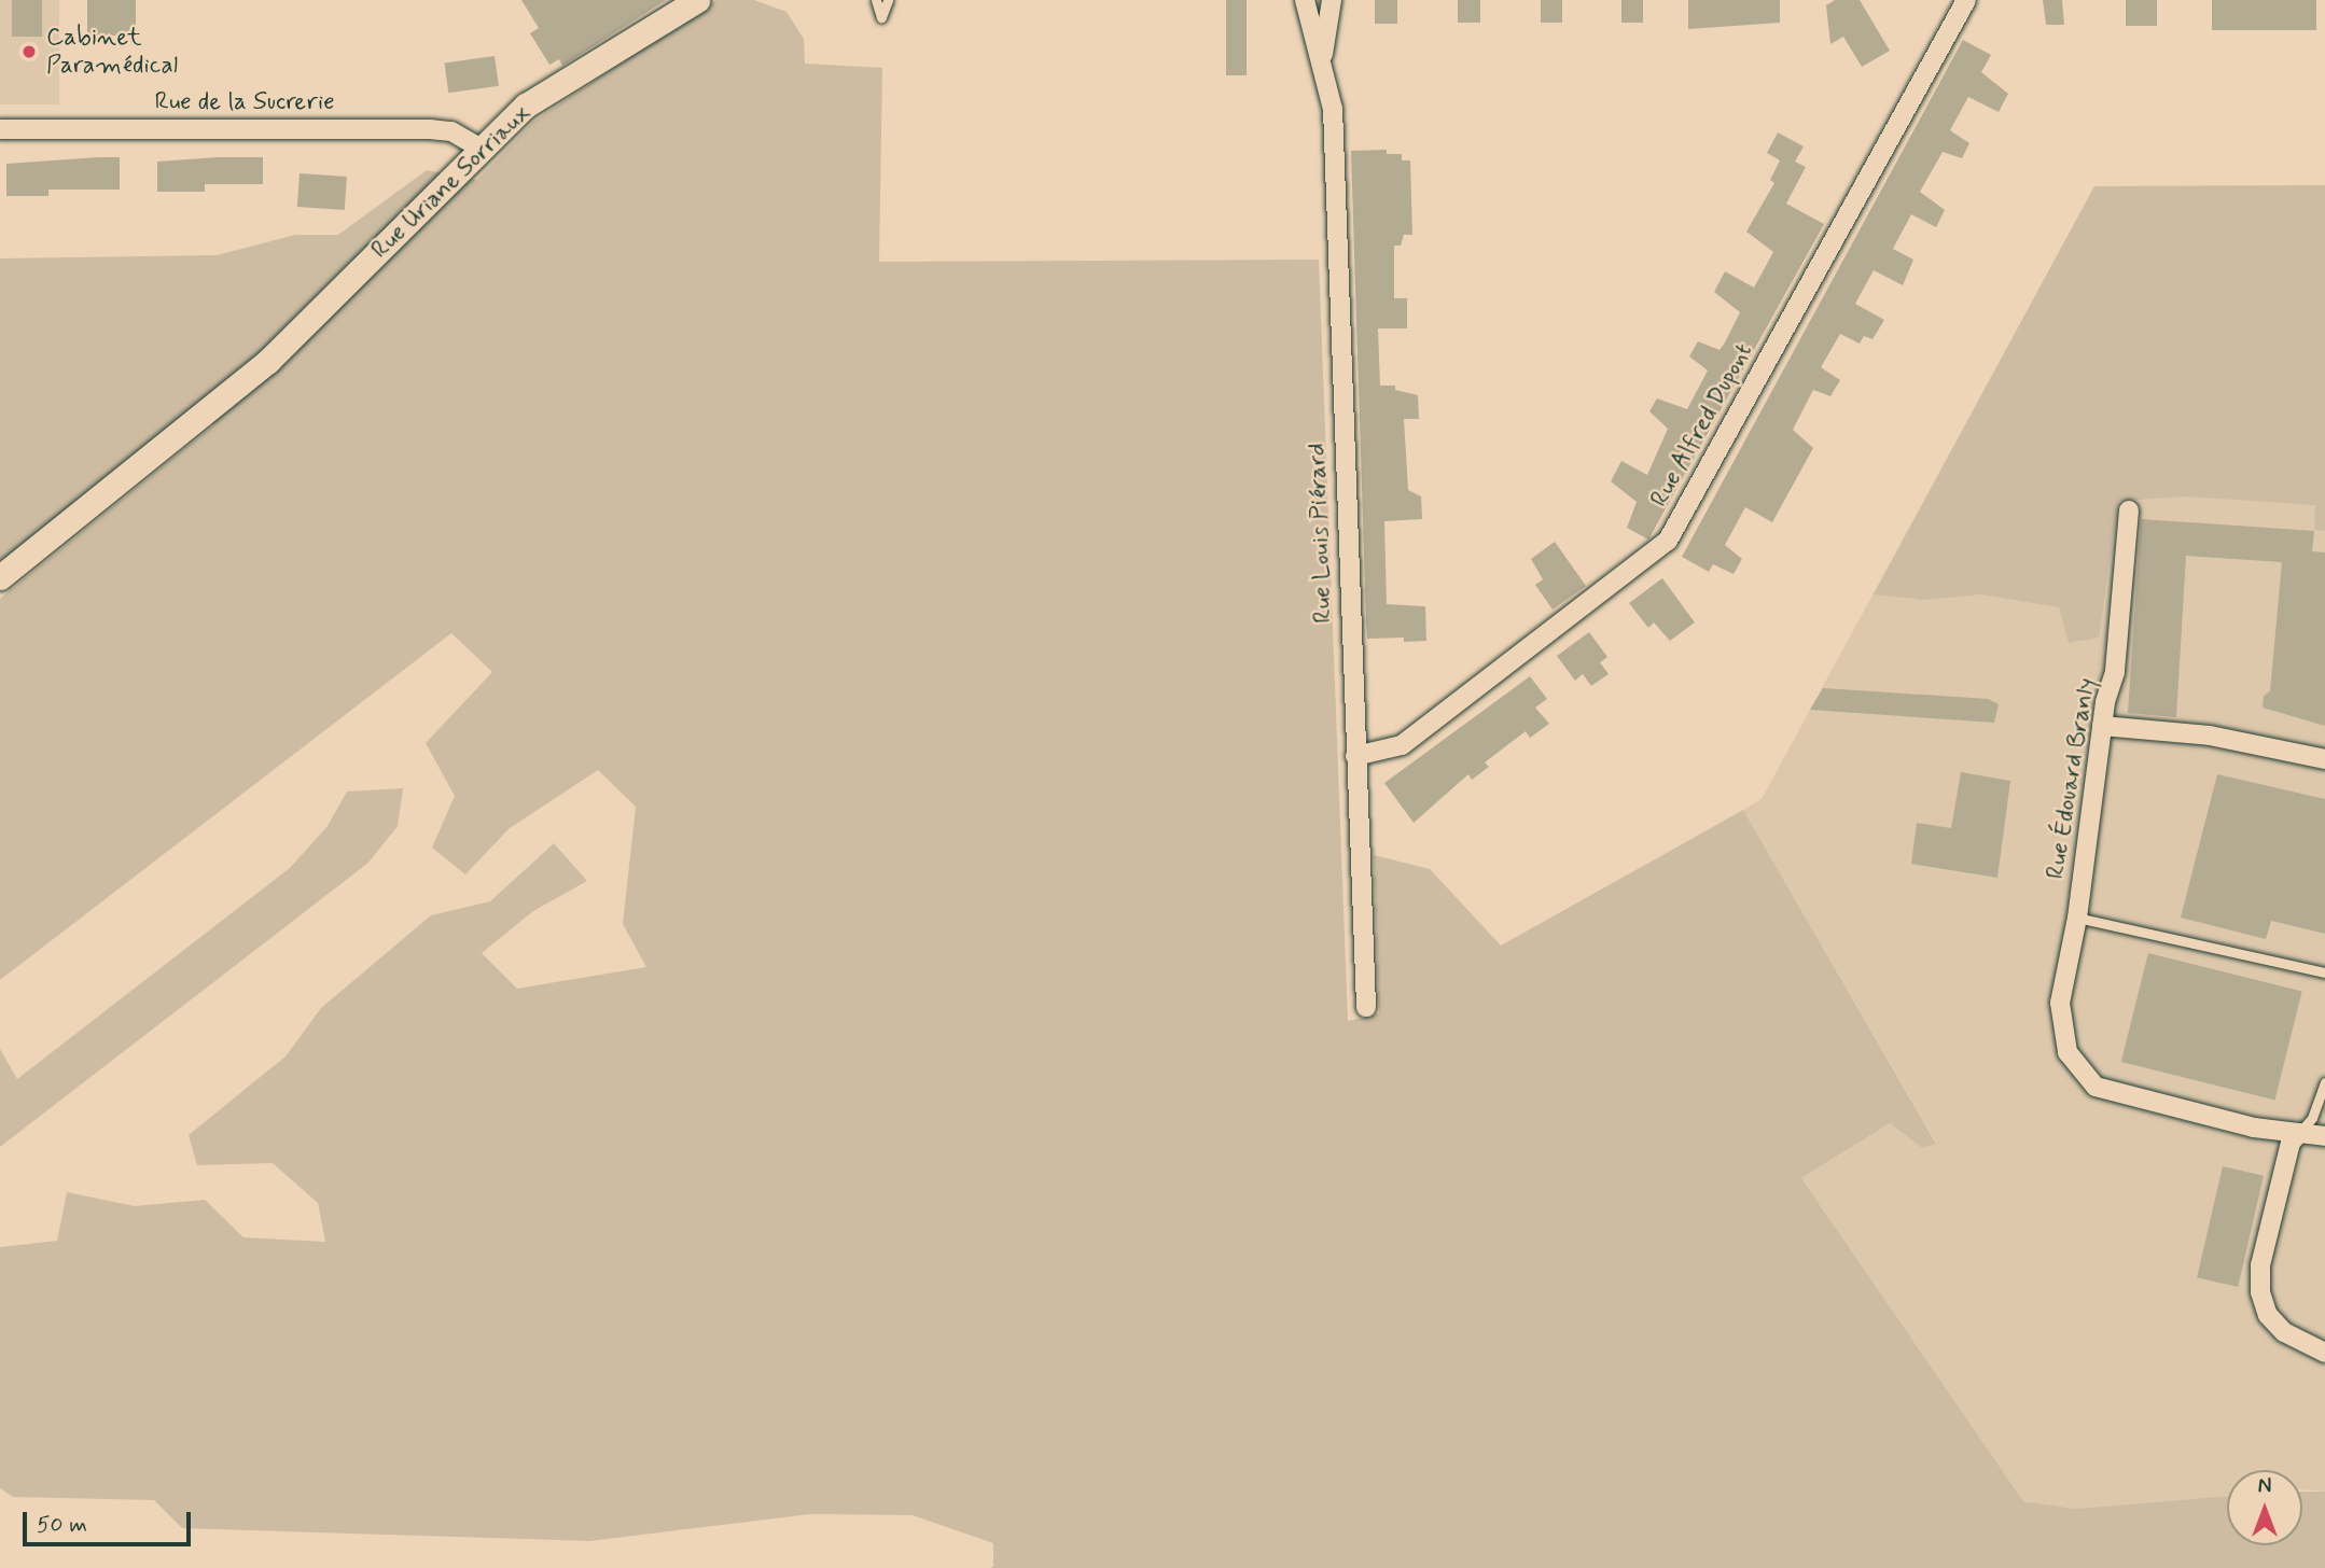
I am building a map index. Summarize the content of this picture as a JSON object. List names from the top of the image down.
{
  "streets": {
    "street": [
      "Rue de la Sucrerie",
      "Rue Uriane Sorriaux",
      "Rue Alfred Dupont",
      "Rue Louis Piérard",
      "Rue Édouard Branly"
    ]
  },
  "crossings": [
    ["Rue de la Sucrerie", "Rue Uriane Sorriaux"],
    ["Rue Alfred Dupont", "Rue Louis Piérard"]
  ],
  "places": ["Cabinet Paramédical"],
  "scale_bar": "50 m",
  "north": "top"
}
